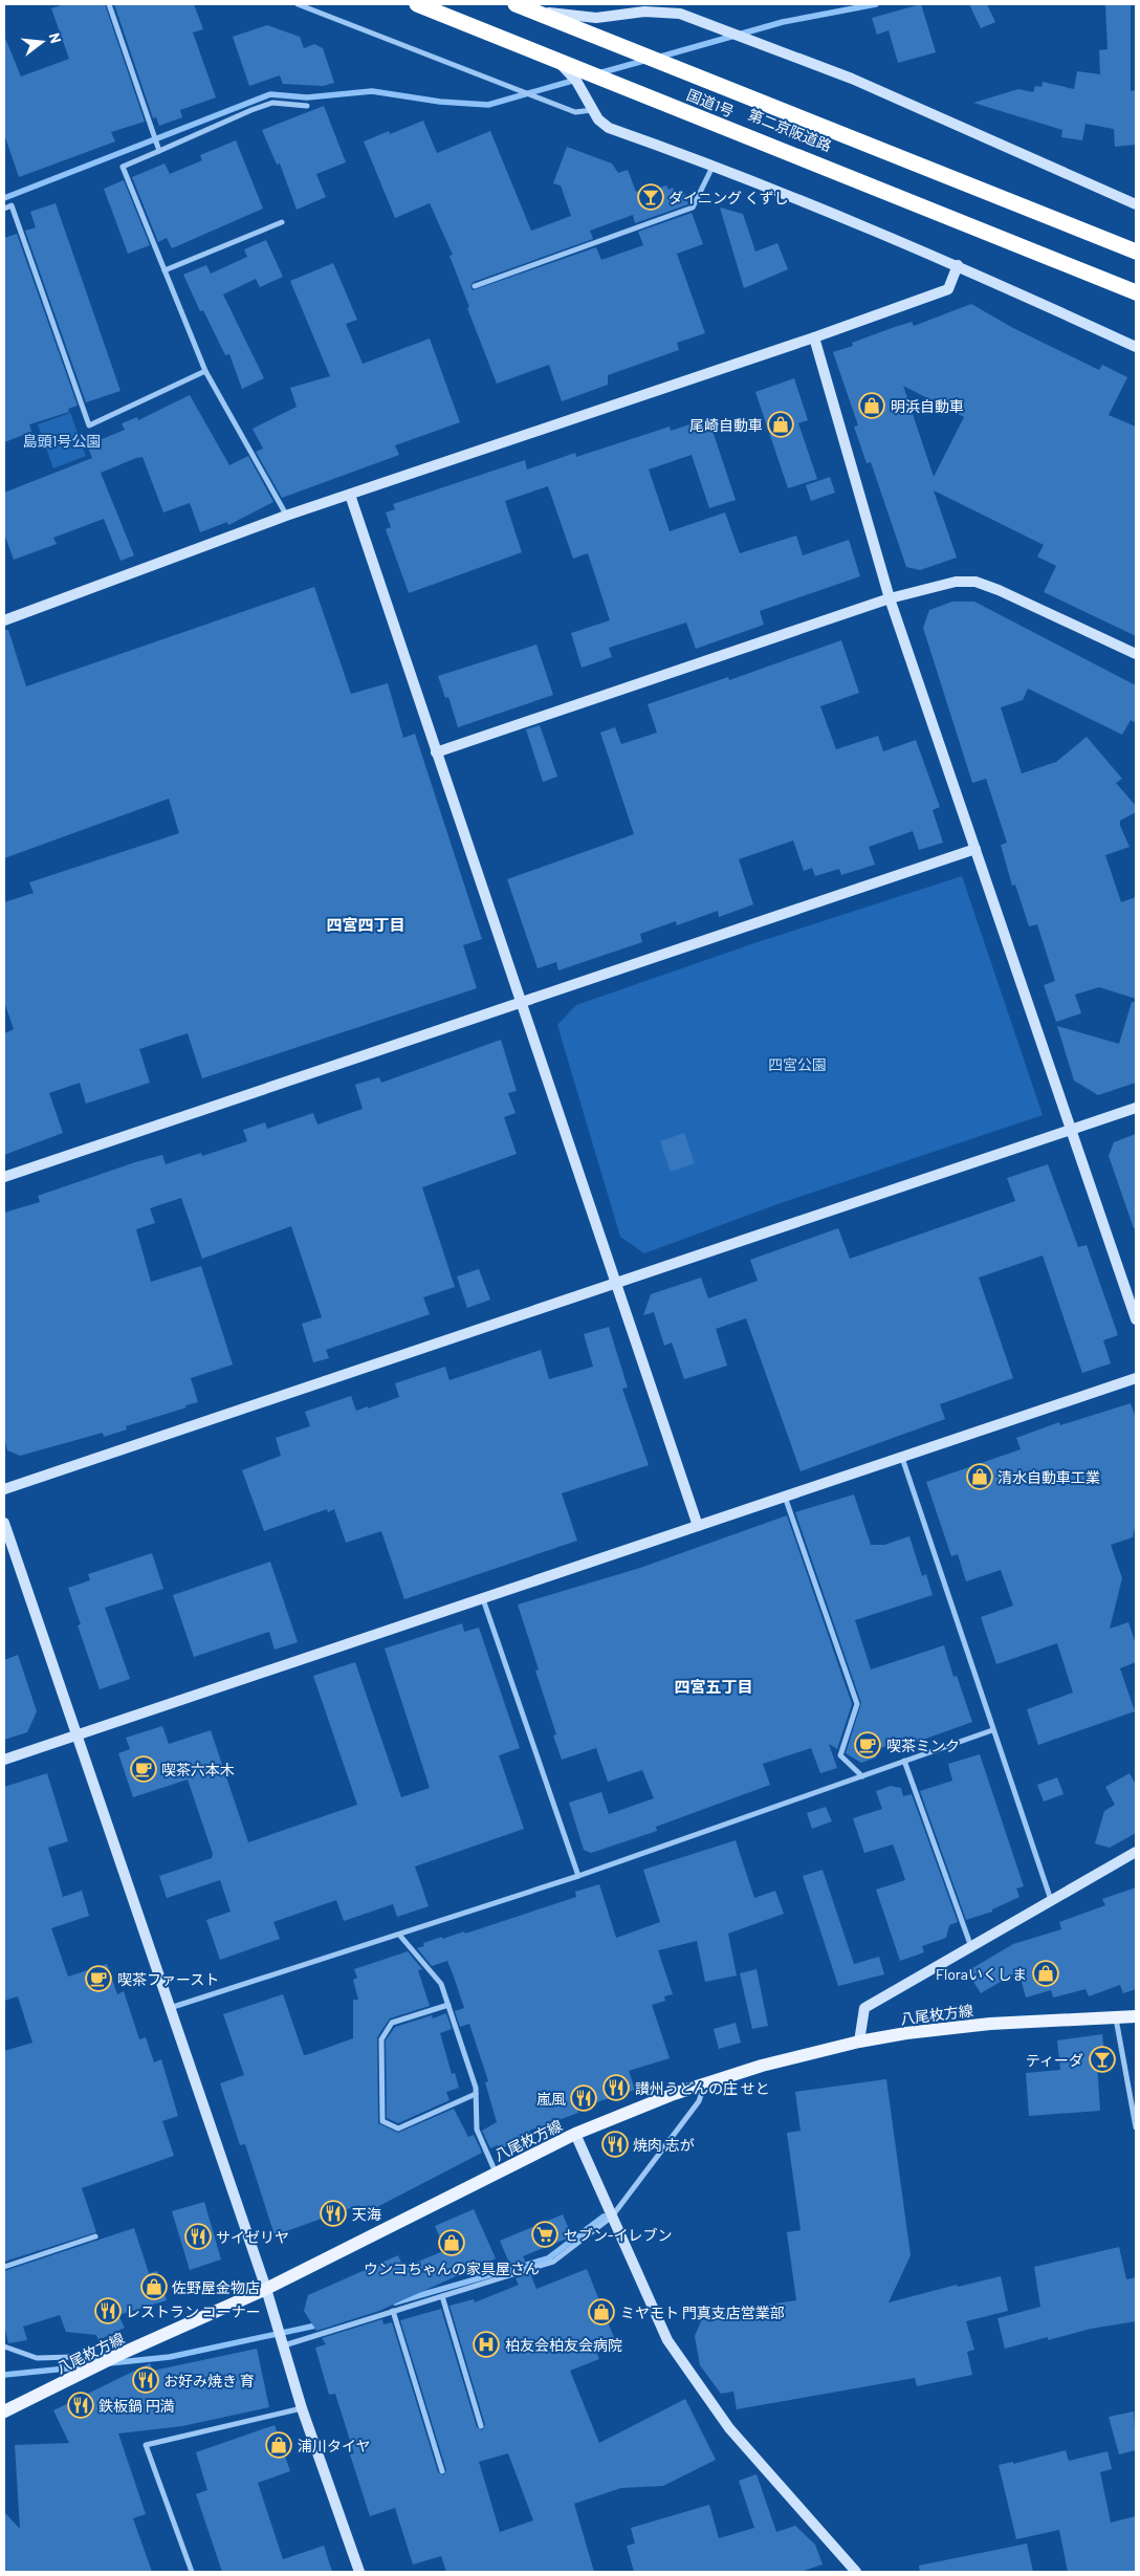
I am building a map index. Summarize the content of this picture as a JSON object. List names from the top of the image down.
{
  "streets": {
    "highway": ["国道1号", "第二京阪道路"],
    "main road": ["八尾枚方線"]
  },
  "crossings": [
    ["国道1号", "第二京阪道路"]
  ],
  "districts": ["四宮四丁目", "四宮五丁目"],
  "parks": ["島頭1号公園", "四宮公園"],
  "places": {
    "bar": ["ダイニング くずし", "ティーダ"],
    "shop": [
      "明浜自動車",
      "尾崎自動車",
      "清水自動車工業",
      "Floraいくしま",
      "ウンコちゃんの家具屋さん",
      "佐野屋金物店",
      "ミヤモト 門真支店営業部",
      "浦川タイヤ"
    ],
    "cafe": ["喫茶ミンク", "喫茶六本木", "喫茶ファースト"],
    "restaurant": [
      "讃州うどんの庄 せと",
      "嵐風",
      "焼肉 志が",
      "天海",
      "サイゼリヤ",
      "レストラン コーナー",
      "お好み焼き 育",
      "鉄板鍋 円満"
    ],
    "supermarket": ["セブン-イレブン"],
    "hospital": ["柏友会柏友会病院"]
  },
  "north": "right"
}
